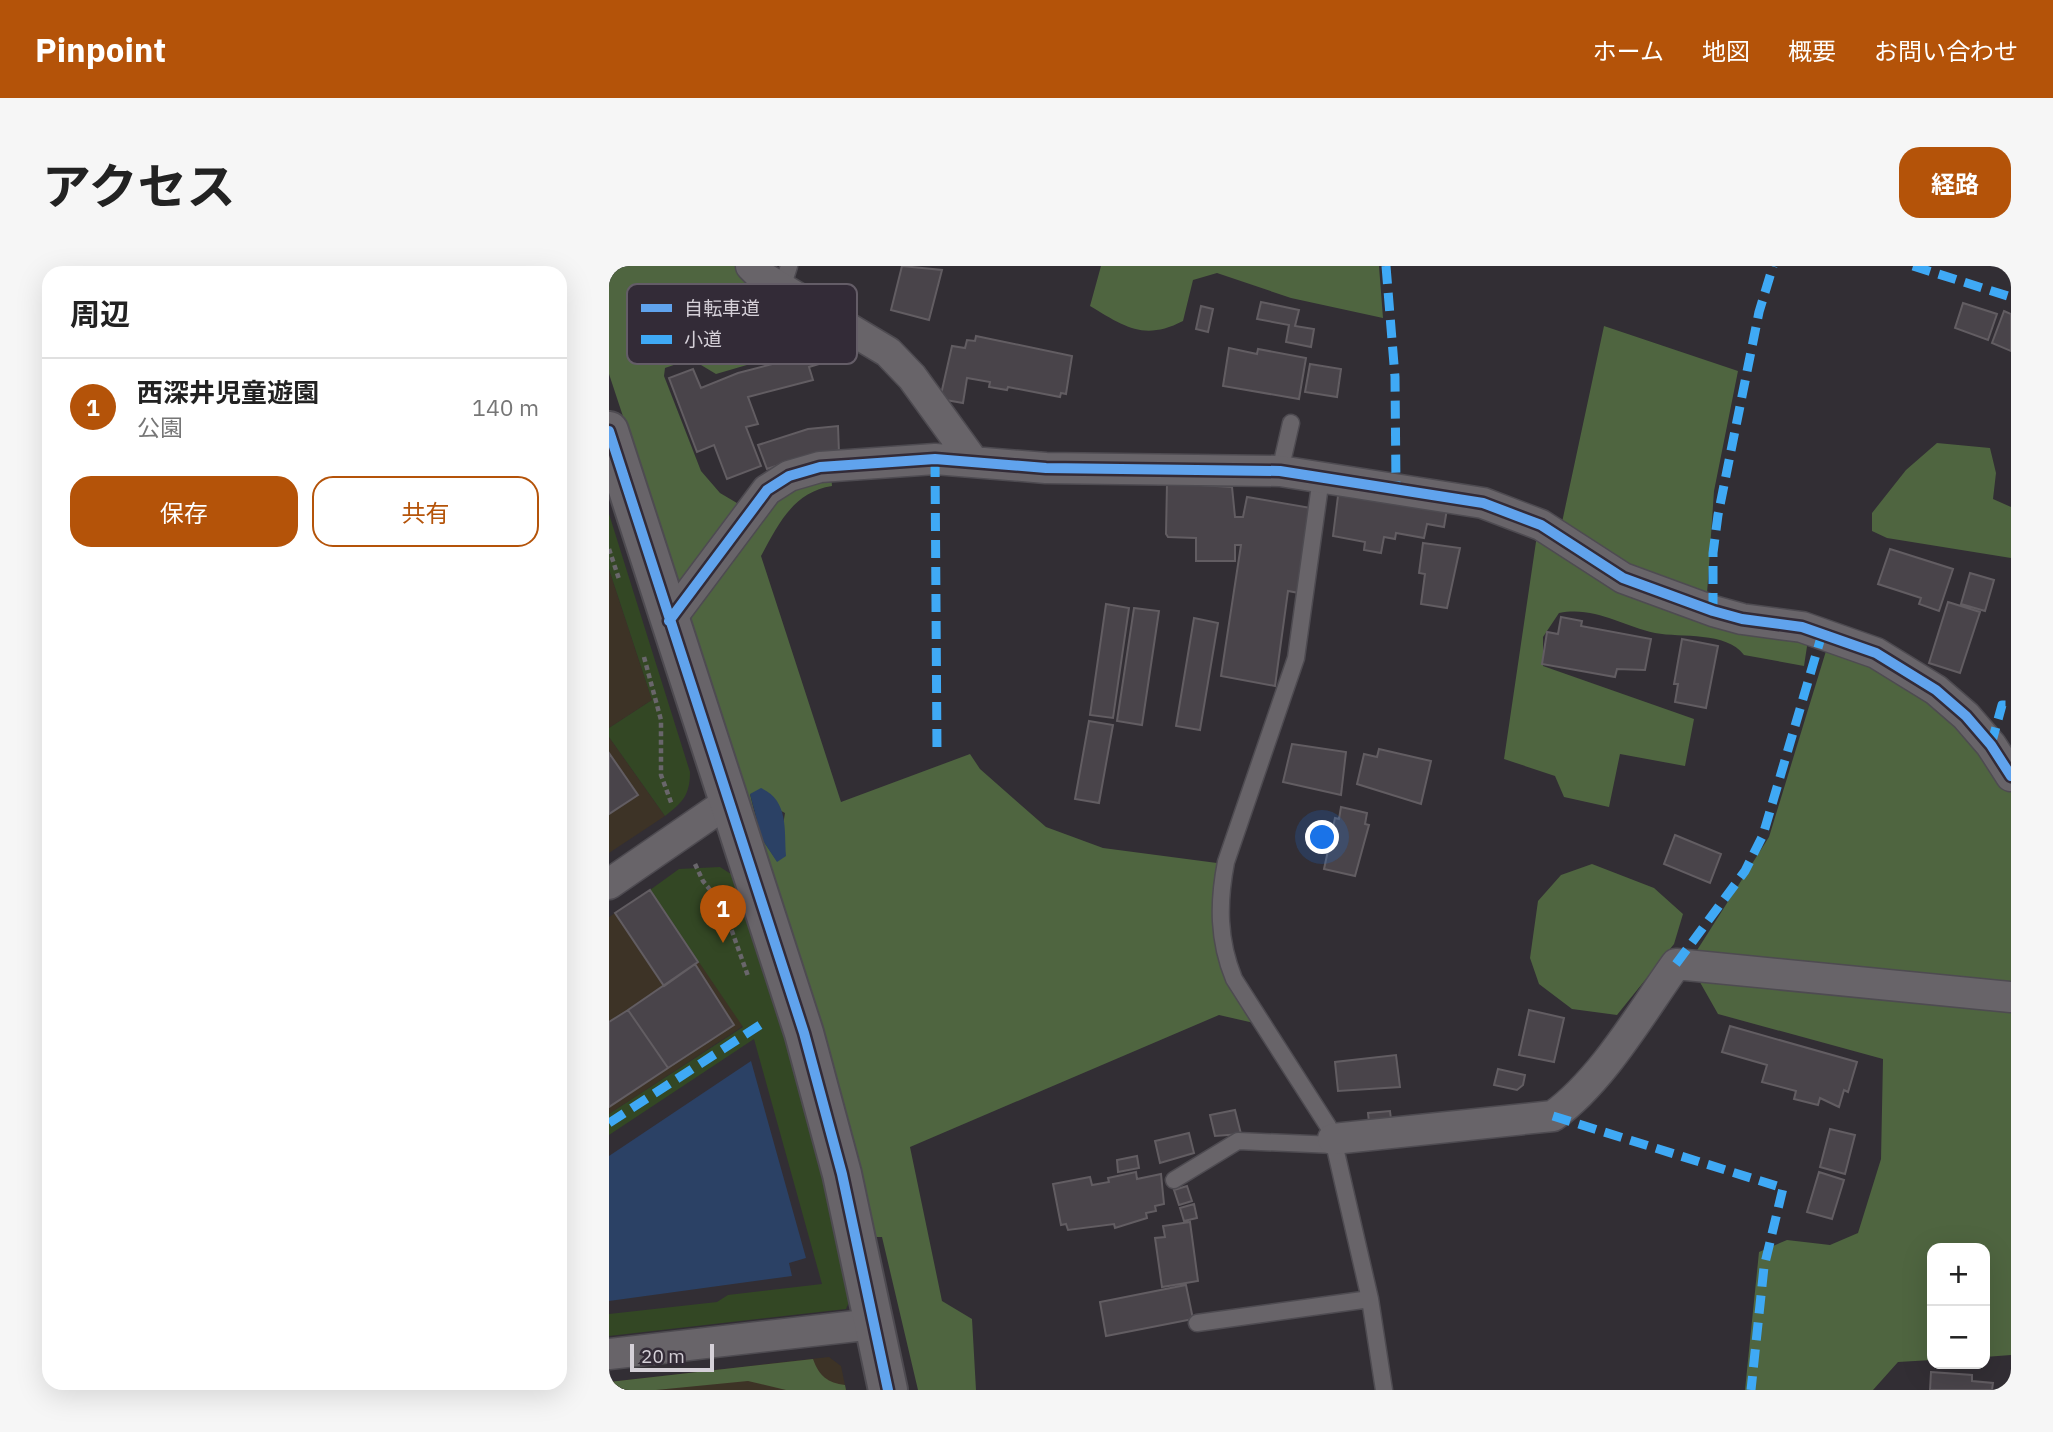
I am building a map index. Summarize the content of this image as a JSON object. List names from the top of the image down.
{
  "legend": ["自転車道", "小道"],
  "scale_bar": "20 m",
  "page": {
    "header": "Pinpoint",
    "nav": [
      "ホーム",
      "地図",
      "概要",
      "お問い合わせ"
    ],
    "title": "アクセス",
    "buttons": [
      "経路",
      ["保存", "共有"]
    ],
    "heading": "周辺",
    "list": [
      {
        "mark": "1",
        "name": "西深井児童遊園",
        "note": "公園",
        "value": "140 m"
      }
    ],
    "pins": "1",
    "map_buttons": ["+", "−"],
    "scale": "20 m"
  }
}
